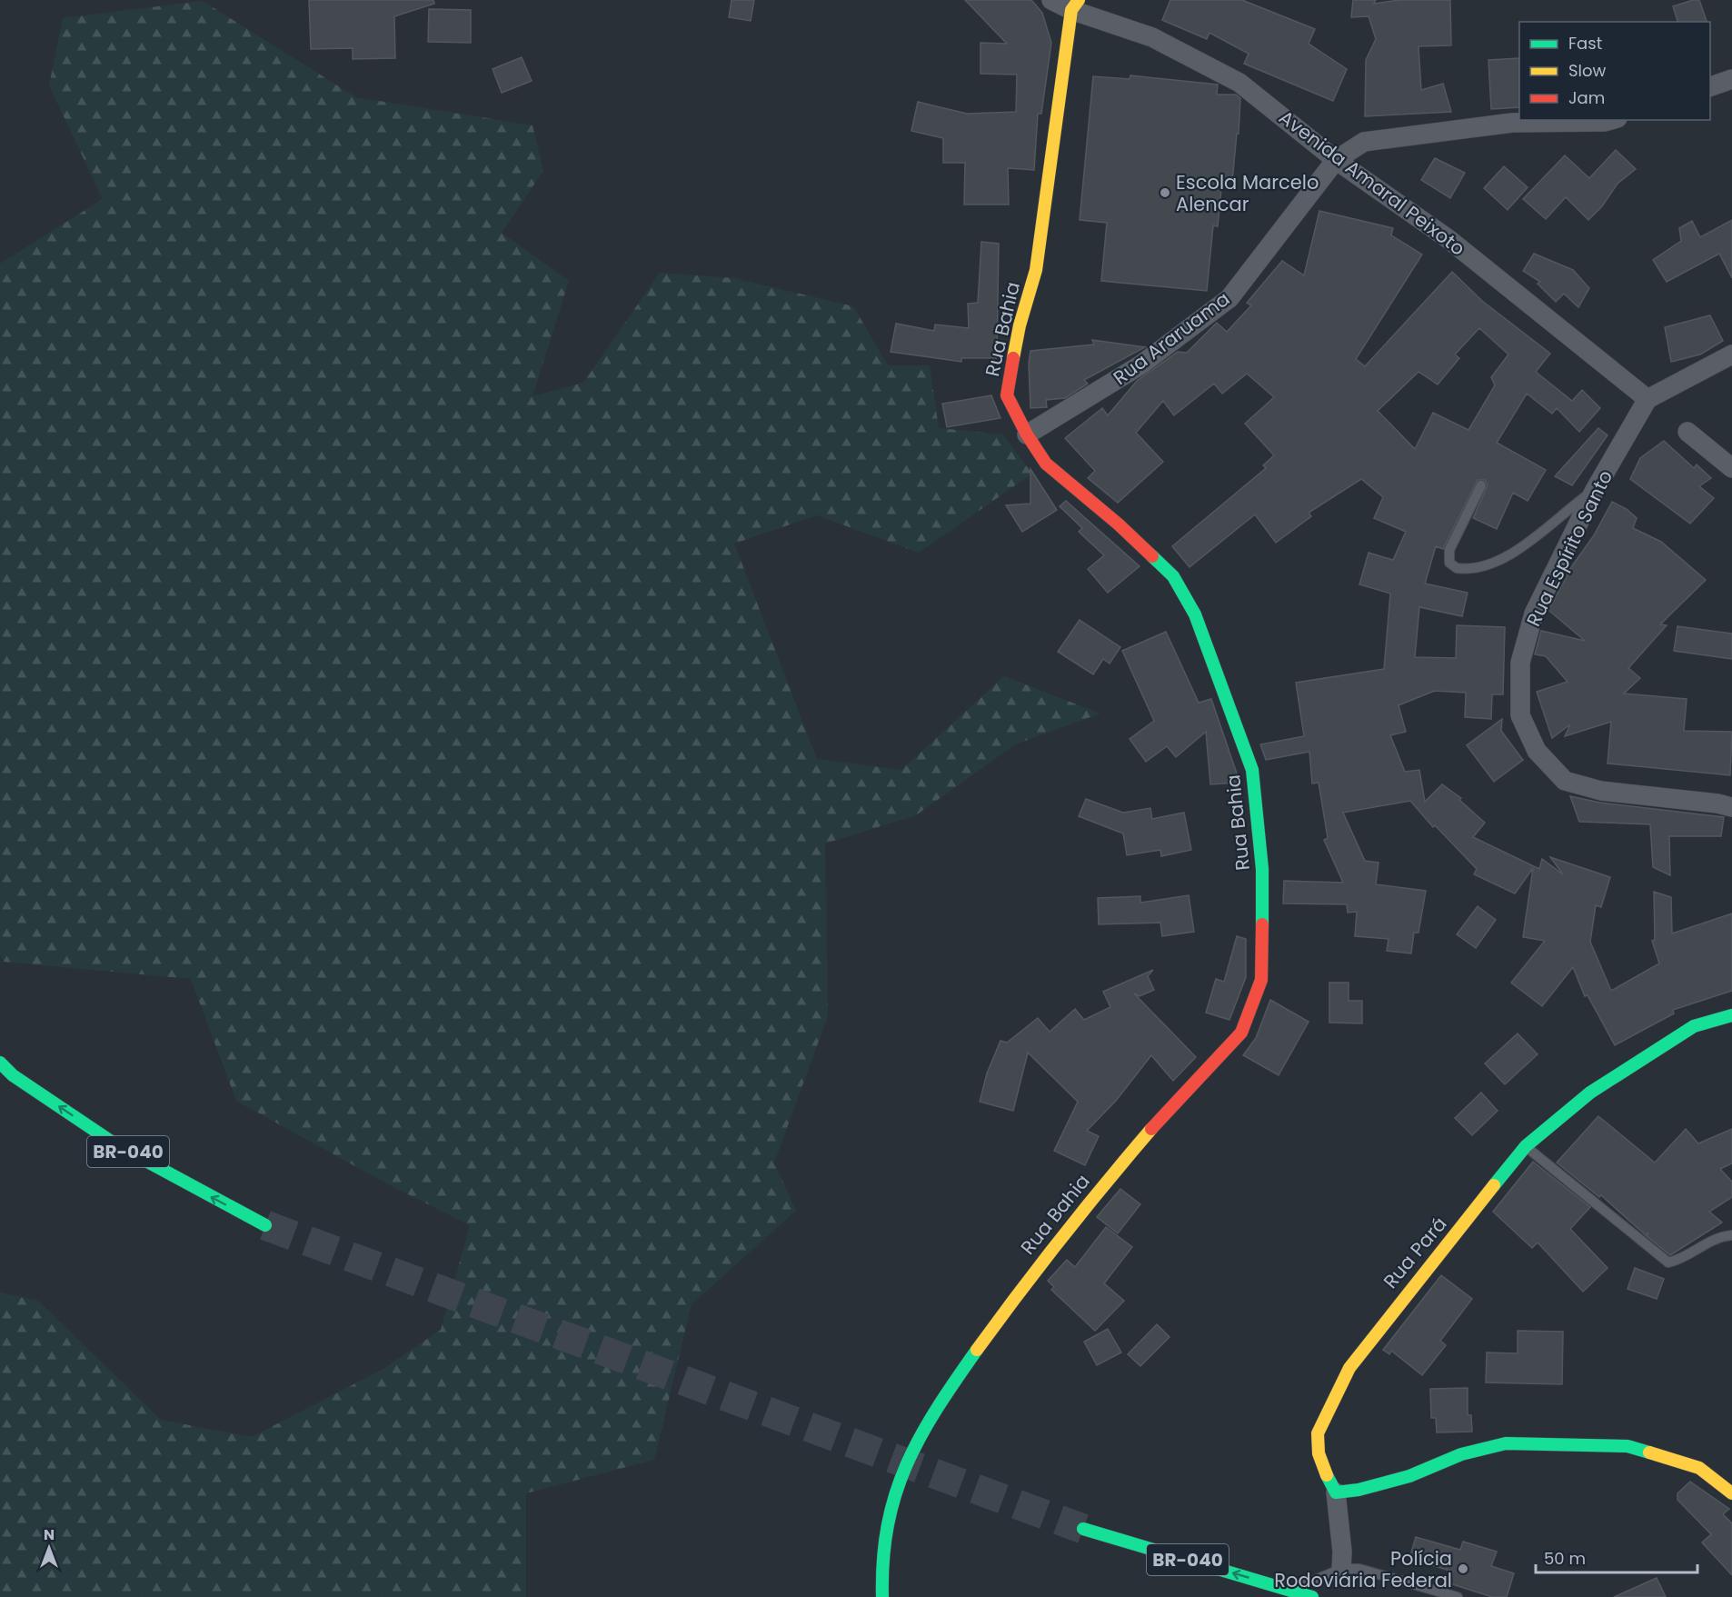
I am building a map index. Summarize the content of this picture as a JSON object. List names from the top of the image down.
{
  "streets": {
    "main road": ["Rua Bahia", "BR-040", "Rua Pará"],
    "street": ["Avenida Amaral Peixoto", "Rua Araruama", "Rua Espírito Santo"]
  },
  "crossings": [
    ["Avenida Amaral Peixoto", "Rua Bahia"],
    ["Avenida Amaral Peixoto", "Rua Araruama"],
    ["Avenida Amaral Peixoto", "Rua Espírito Santo"],
    ["Rua Bahia", "Rua Araruama"]
  ],
  "places": ["Escola Marcelo Alencar", "Polícia Rodoviária Federal"],
  "legend": ["Fast", "Slow", "Jam"],
  "scale_bar": "50 m",
  "north": "top"
}
